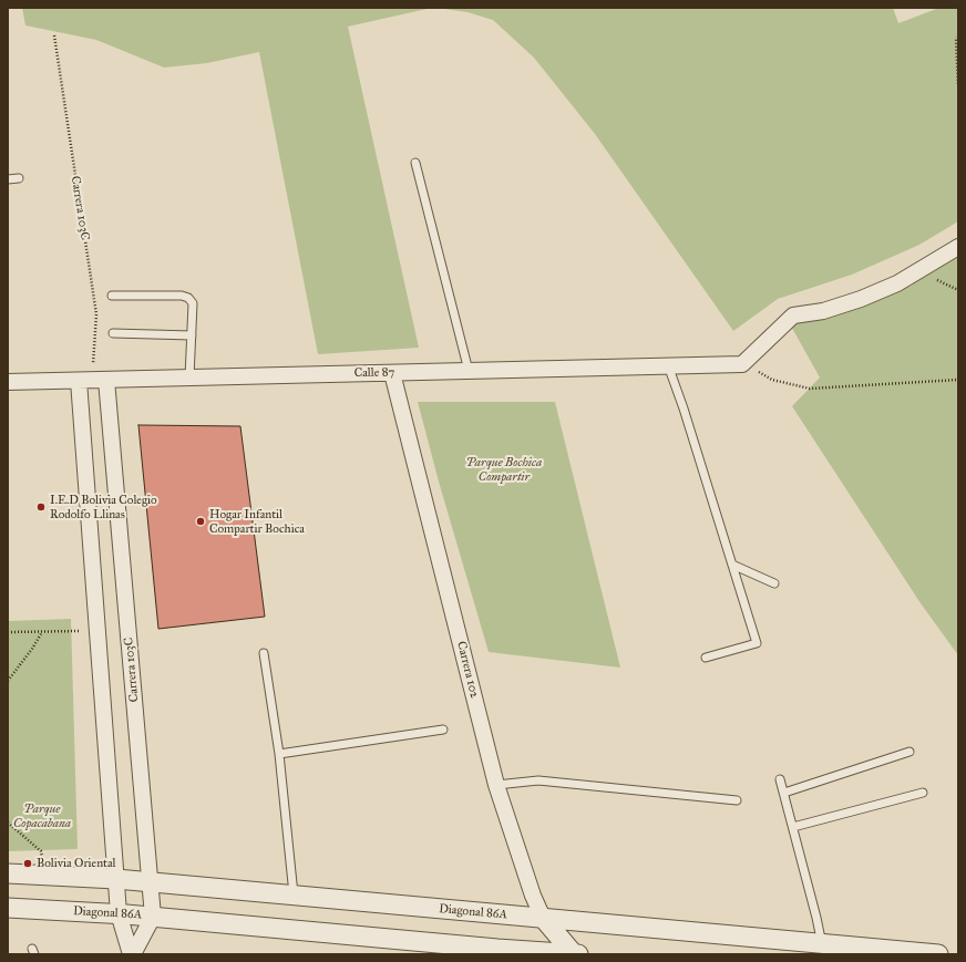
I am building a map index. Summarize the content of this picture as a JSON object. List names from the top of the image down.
{
  "streets": {
    "street": [
      "Carrera 103C",
      "Calle 87",
      "Carrera 102",
      "Diagonal 86A"
    ]
  },
  "crossings": [
    ["Carrera 103C", "Calle 87"],
    ["Carrera 103C", "Diagonal 86A"],
    ["Calle 87", "Carrera 102"],
    ["Carrera 102", "Diagonal 86A"]
  ],
  "parks": ["Parque Bochica Compartir", "Parque Copacabana"],
  "places": ["I.E.D Bolivia Colegio Rodolfo Llinas", "Hogar Infantil Compartir Bochica", "Bolivia Oriental"]
}
